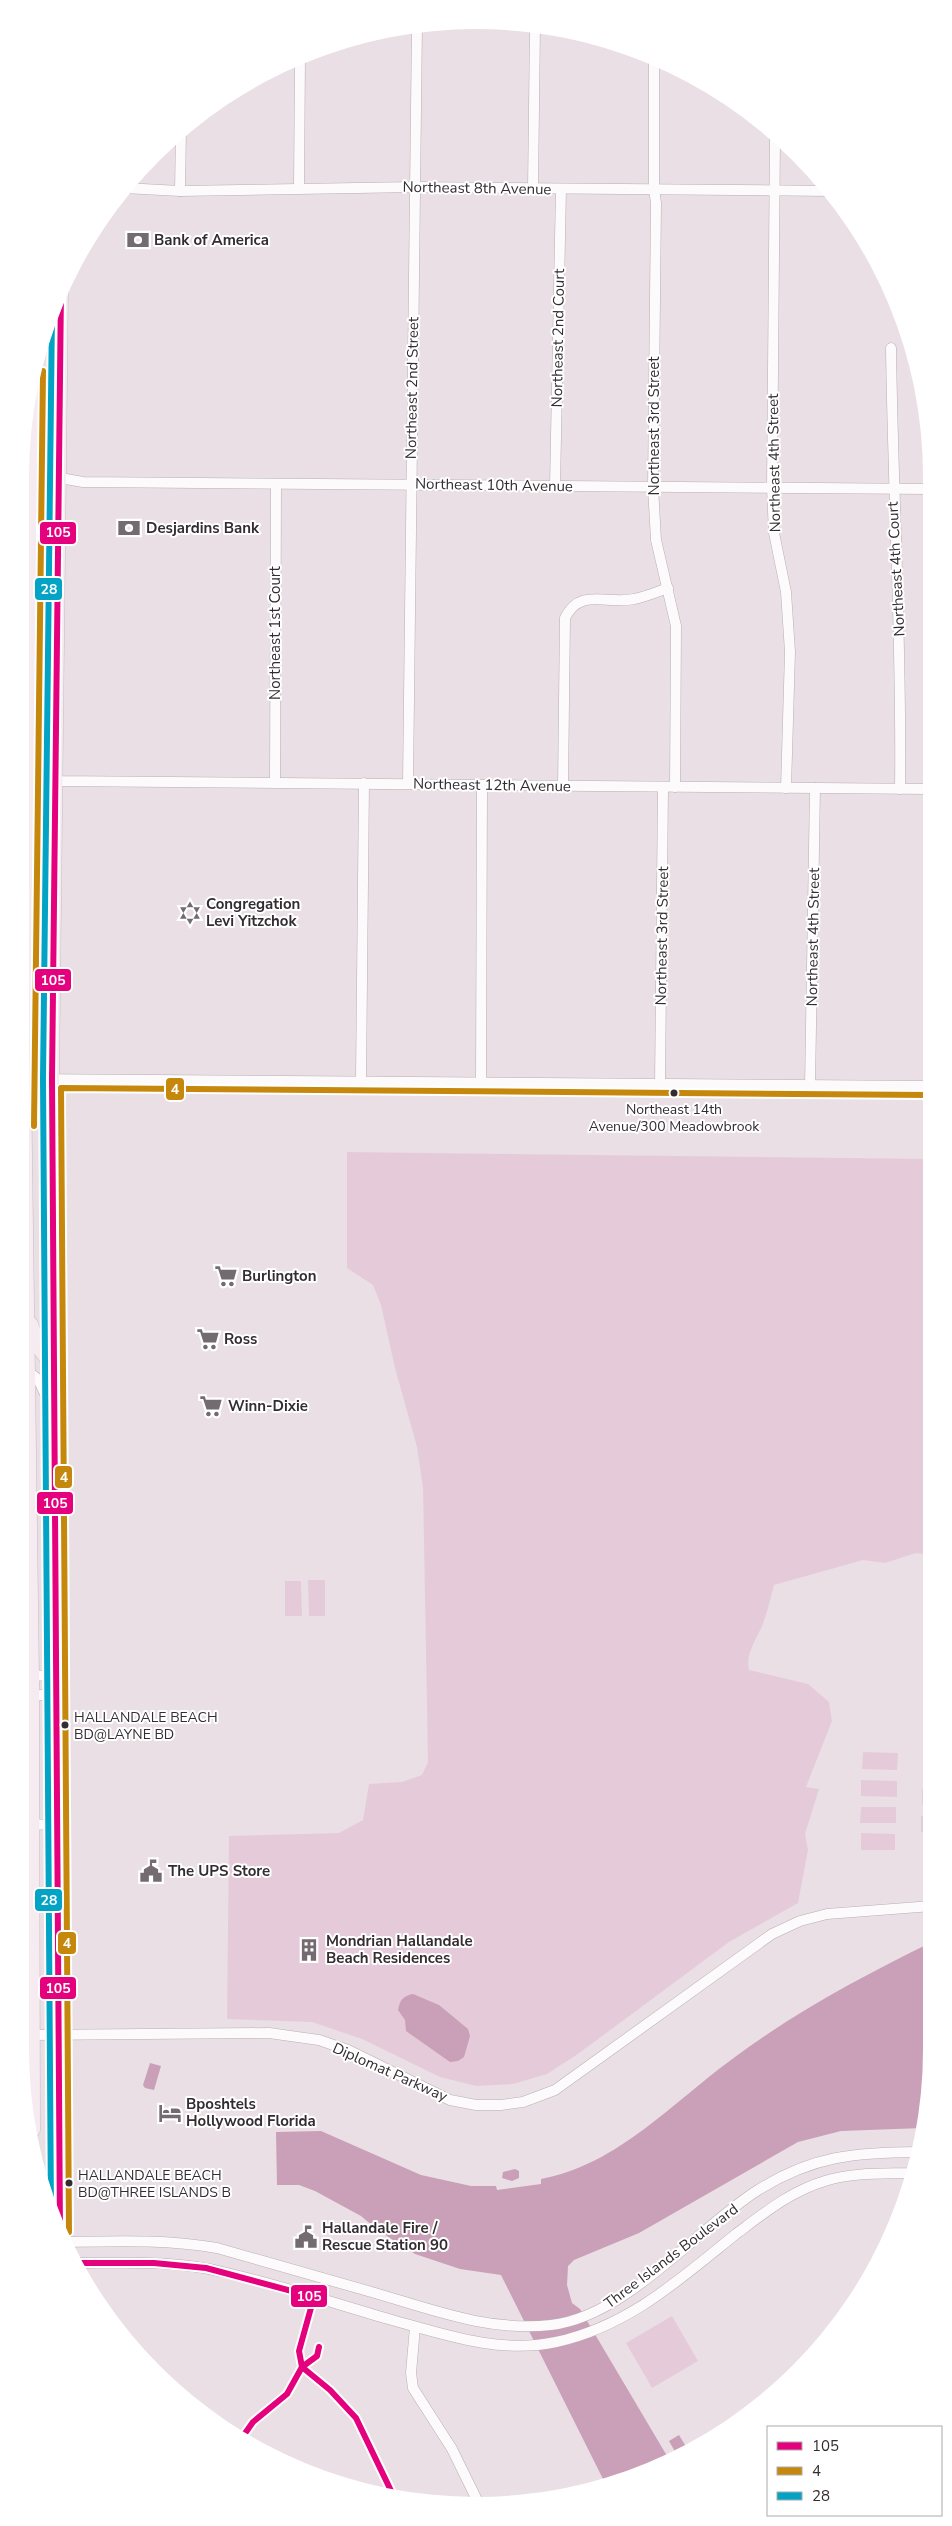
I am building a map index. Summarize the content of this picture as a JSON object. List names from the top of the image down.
{
  "streets": {
    "street": [
      "Northeast 8th Avenue",
      "Northeast 2nd Court",
      "Northeast 2nd Street",
      "Northeast 3rd Street",
      "Northeast 4th Street",
      "Northeast 10th Avenue",
      "Northeast 4th Court",
      "Northeast 1st Court",
      "Northeast 12th Avenue",
      "Diplomat Parkway",
      "Three Islands Boulevard"
    ]
  },
  "crossings": [
    ["Northeast 8th Avenue", "Northeast 2nd Court"],
    ["Northeast 8th Avenue", "Northeast 2nd Street"],
    ["Northeast 8th Avenue", "Northeast 3rd Street"],
    ["Northeast 8th Avenue", "Northeast 4th Street"],
    ["Northeast 2nd Court", "Northeast 10th Avenue"],
    ["Northeast 2nd Street", "Northeast 10th Avenue"],
    ["Northeast 2nd Street", "Northeast 12th Avenue"],
    ["Northeast 3rd Street", "Northeast 10th Avenue"],
    ["Northeast 3rd Street", "Northeast 12th Avenue"],
    ["Northeast 4th Street", "Northeast 10th Avenue"],
    ["Northeast 4th Street", "Northeast 12th Avenue"],
    ["Northeast 10th Avenue", "Northeast 4th Court"],
    ["Northeast 10th Avenue", "Northeast 1st Court"],
    ["Northeast 4th Court", "Northeast 12th Avenue"],
    ["Northeast 1st Court", "Northeast 12th Avenue"]
  ],
  "places": {
    "bank": ["Bank of America", "Desjardins Bank"],
    "synagogue": ["Congregation Levi Yitzchok"],
    "other": ["Northeast 14th Avenue/300 Meadowbrook", "HALLANDALE BEACH BD@LAYNE BD", "HALLANDALE BEACH BD@THREE ISLANDS B"],
    "supermarket": ["Burlington", "Ross", "Winn-Dixie"],
    "public building": ["The UPS Store", "Hallandale Fire / Rescue Station 90"],
    "building": ["Mondrian Hallandale Beach Residences"],
    "hotel": ["Bposhtels Hollywood Florida"]
  },
  "lines": ["transit line 105", "transit line 28", "transit line 4"],
  "legend": ["105", "4", "28"]
}
